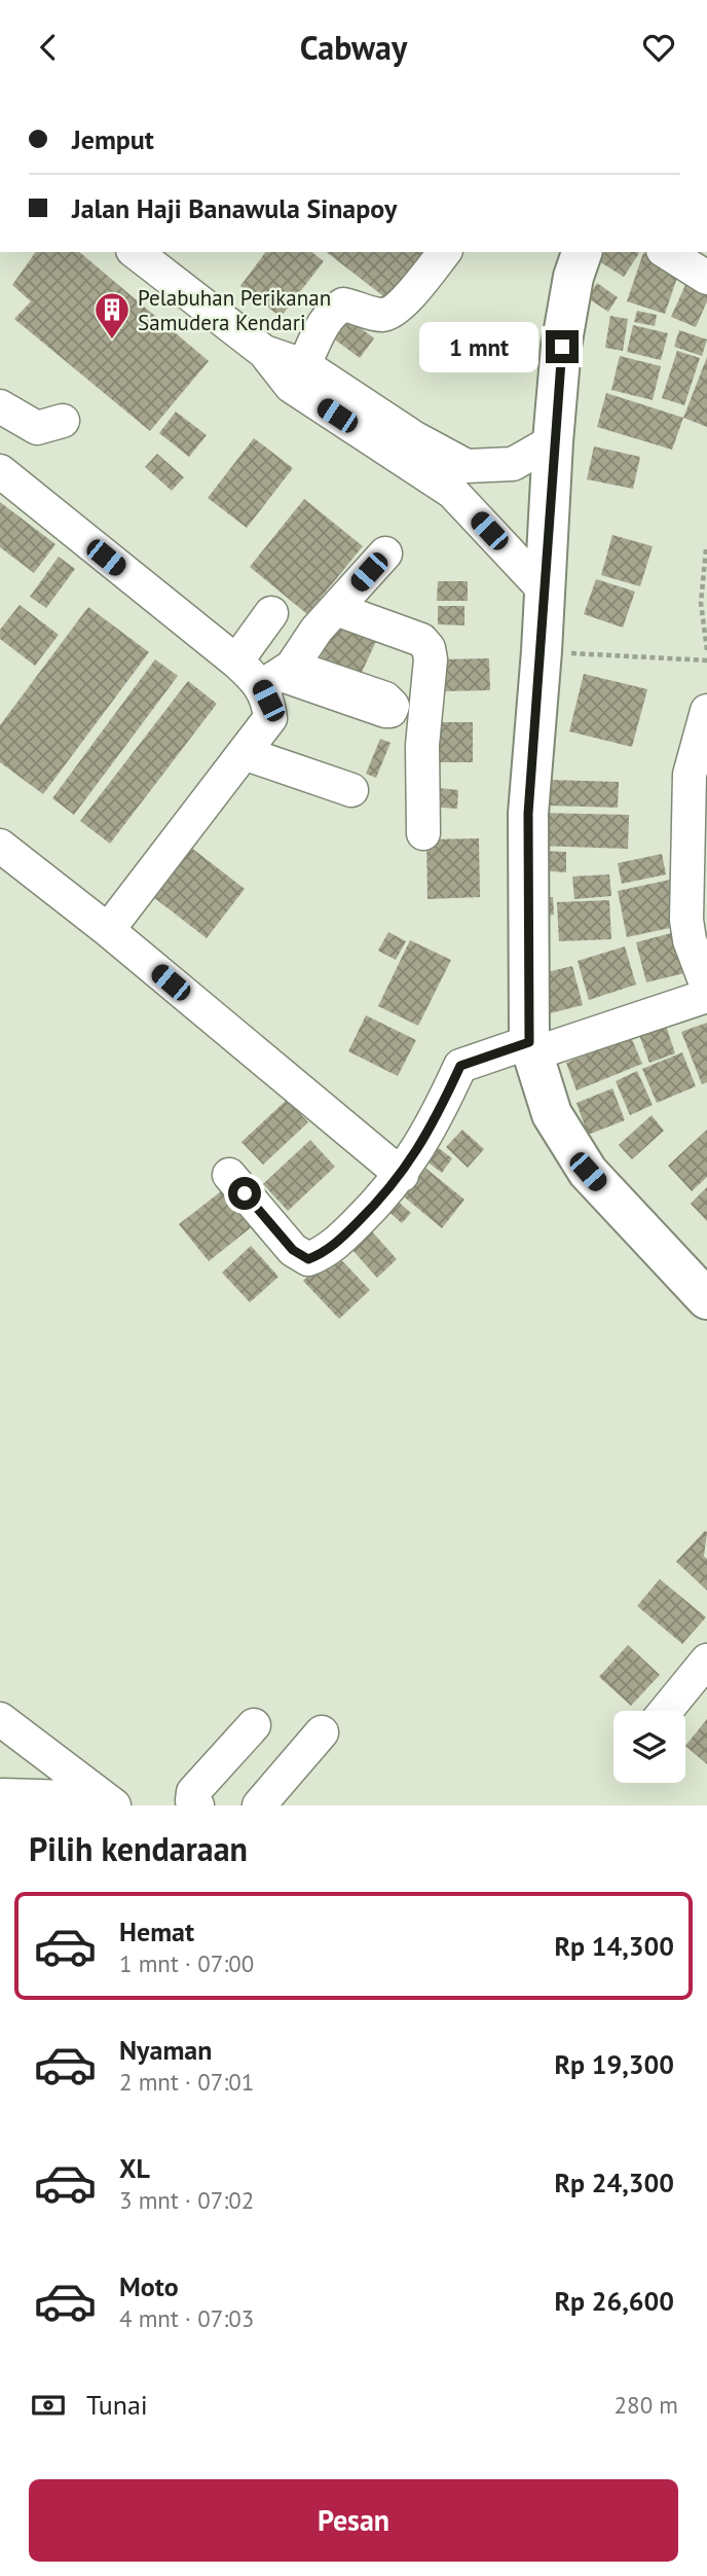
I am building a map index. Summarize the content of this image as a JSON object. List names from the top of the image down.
{
  "places": {
    "building": ["Pelabuhan Perikanan Samudera Kendari"]
  },
  "page": {
    "header": "Cabway",
    "banner": ["Jemput", "Jalan Haji Banawula Sinapoy"],
    "bubble": "1 mnt",
    "heading": "Pilih kendaraan",
    "list": [
      {
        "name": "Hemat",
        "note": "1 mnt · 07:00",
        "value": "Rp 14,300"
      },
      {
        "name": "Nyaman",
        "note": "2 mnt · 07:01",
        "value": "Rp 19,300"
      },
      {
        "name": "XL",
        "note": "3 mnt · 07:02",
        "value": "Rp 24,300"
      },
      {
        "name": "Moto",
        "note": "4 mnt · 07:03",
        "value": "Rp 26,600"
      }
    ],
    "pay": ["Tunai", "280 m"],
    "buttons": "Pesan"
  }
}
